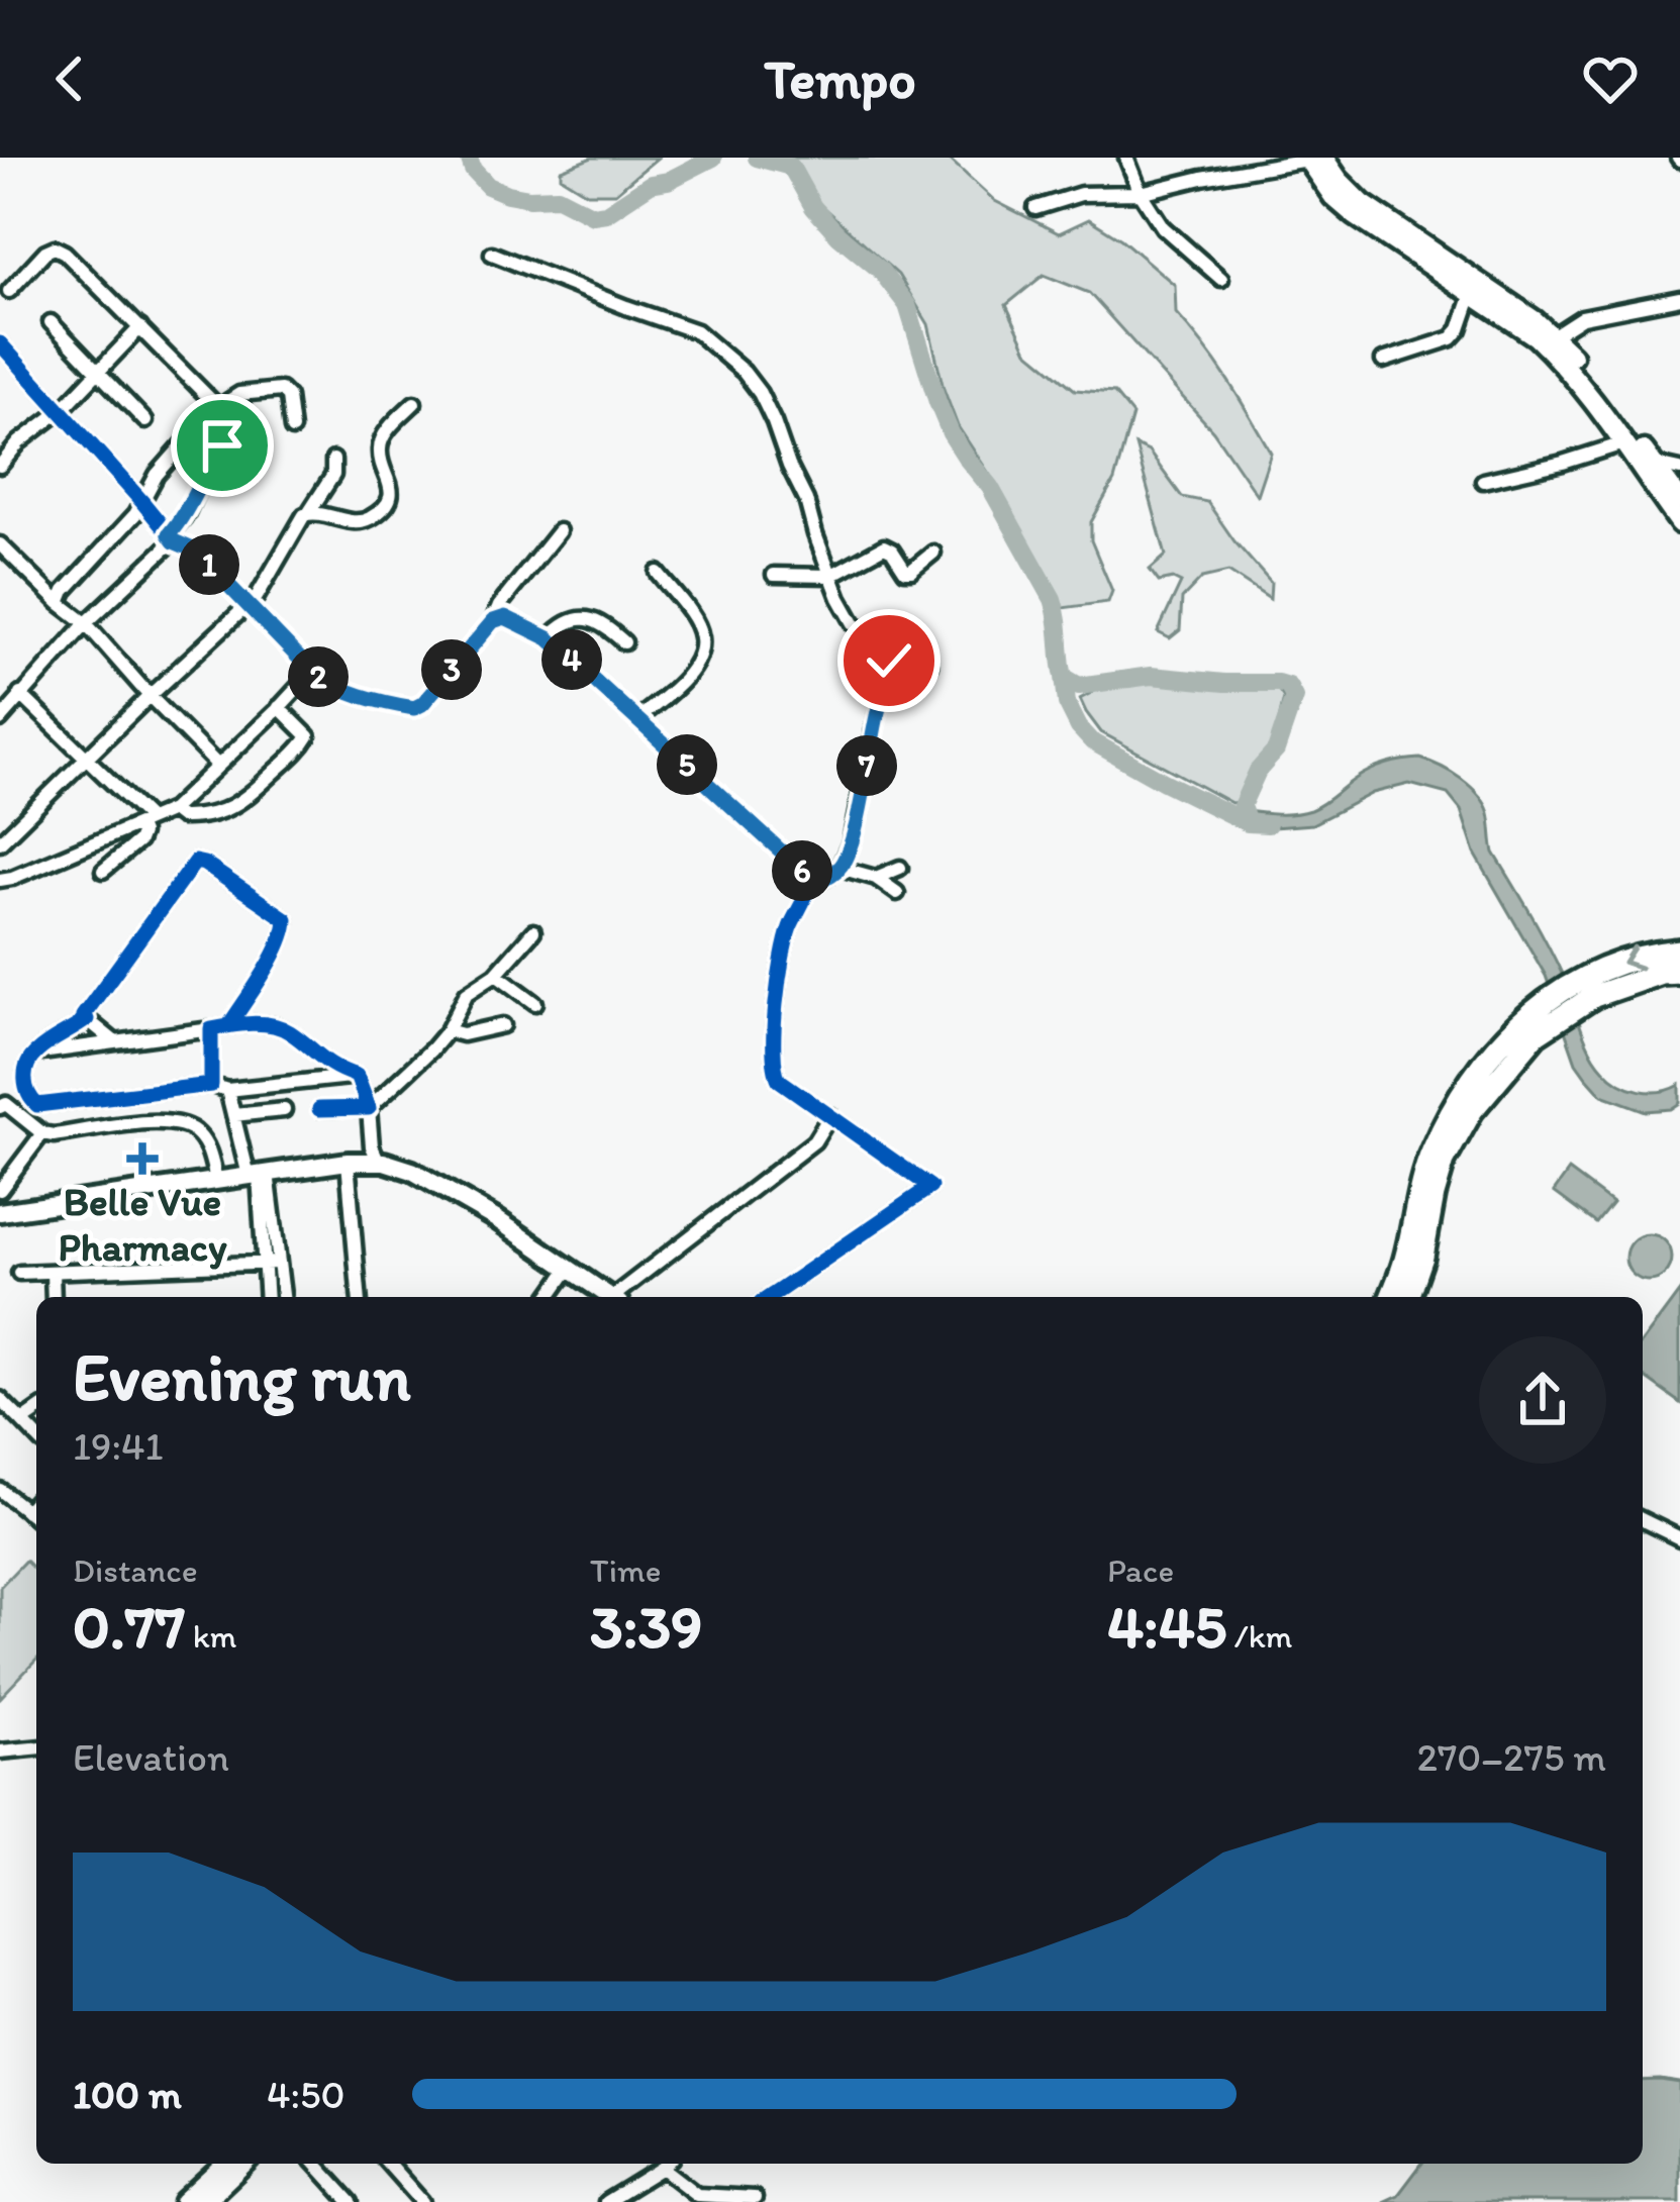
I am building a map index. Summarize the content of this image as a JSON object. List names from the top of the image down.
{
  "places": {
    "health": ["Belle Vue Pharmacy"]
  },
  "page": {
    "header": "Tempo",
    "pins": [
      "1",
      "4",
      "3",
      "2",
      "5",
      "7",
      "6"
    ],
    "heading": ["Evening run", "19:41"],
    "stats": [
      ["Distance", "0.77 km"],
      ["Time", "3:39"],
      ["Pace", "4:45 /km"]
    ],
    "chart": ["Elevation", "270–275 m"],
    "list": [
      {
        "name": "100 m",
        "note": "4:50"
      }
    ]
  }
}
